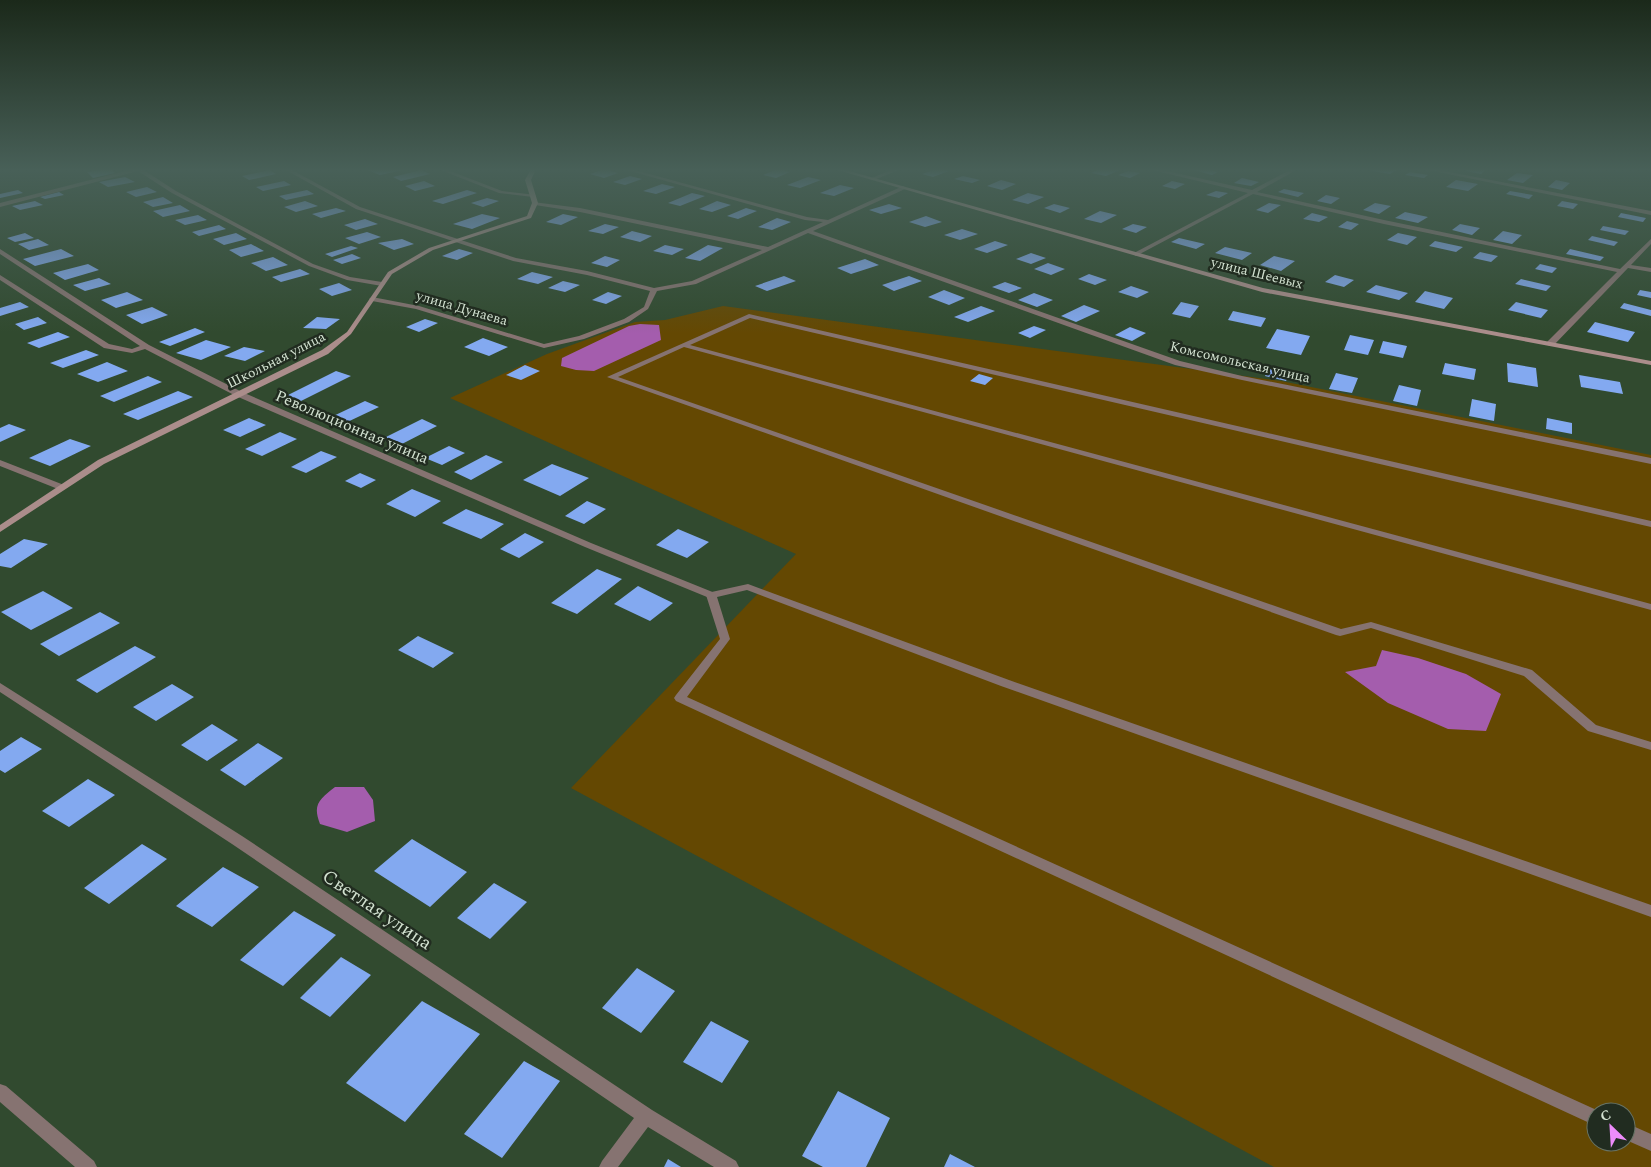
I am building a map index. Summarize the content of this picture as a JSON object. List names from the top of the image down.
{
  "streets": {
    "main road": ["улица Шеевых", "Школьная улица"],
    "street": [
      "улица Дунаева",
      "Комсомольская улица",
      "Революционная улица",
      "Светлая улица"
    ]
  },
  "crossings": [
    ["улица Дунаева", "Школьная улица"],
    ["Школьная улица", "Революционная улица"]
  ],
  "north": "top left"
}
